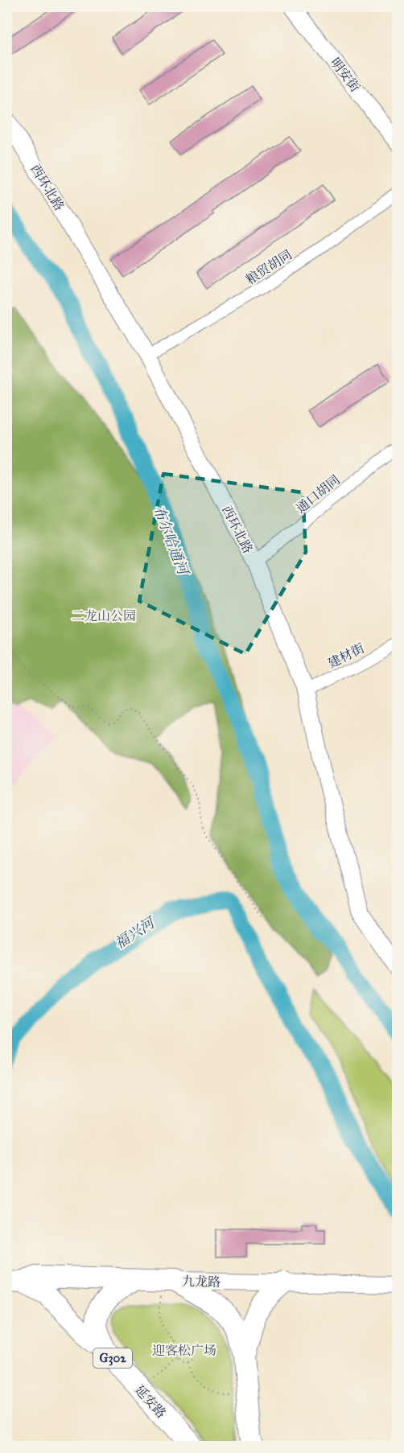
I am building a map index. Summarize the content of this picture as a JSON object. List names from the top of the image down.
{
  "streets": {
    "highway": ["九龙路", "G302", "延安路"],
    "street": [
      "明安街",
      "西环北路",
      "粮贸胡同",
      "通口胡同",
      "建材街"
    ]
  },
  "crossings": [
    ["西环北路", "粮贸胡同"],
    ["西环北路", "通口胡同"],
    ["西环北路", "建材街"],
    ["九龙路", "G302"],
    ["九龙路", "延安路"]
  ],
  "water": ["布尔哈通河", "福兴河"],
  "parks": ["二龙山公园", "迎客松广场"]
}
